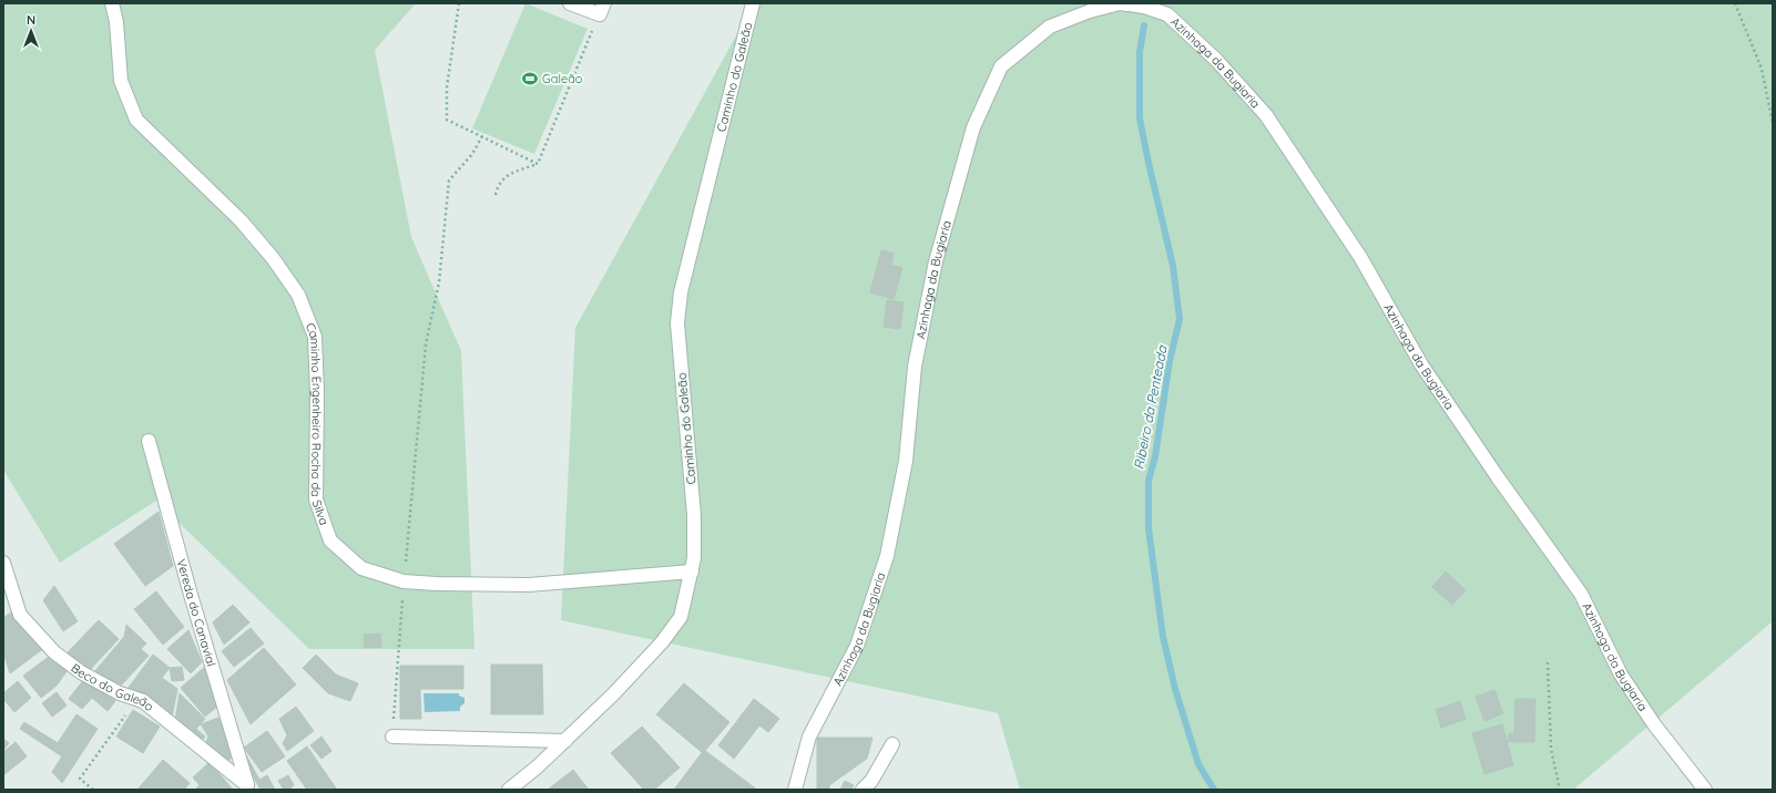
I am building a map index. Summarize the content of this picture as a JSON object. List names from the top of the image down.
{
  "streets": {
    "street": [
      "Azinhaga da Bugiaria",
      "Caminho do Galeão",
      "Caminho Engenheiro Rocha da Silva",
      "Vereda do Canavial",
      "Beco do Galeão"
    ]
  },
  "crossings": [
    ["Caminho do Galeão", "Caminho Engenheiro Rocha da Silva"],
    ["Vereda do Canavial", "Beco do Galeão"]
  ],
  "water": ["Ribeiro da Penteada"],
  "places": {
    "sports": ["Galeão"]
  },
  "north": "top"
}
